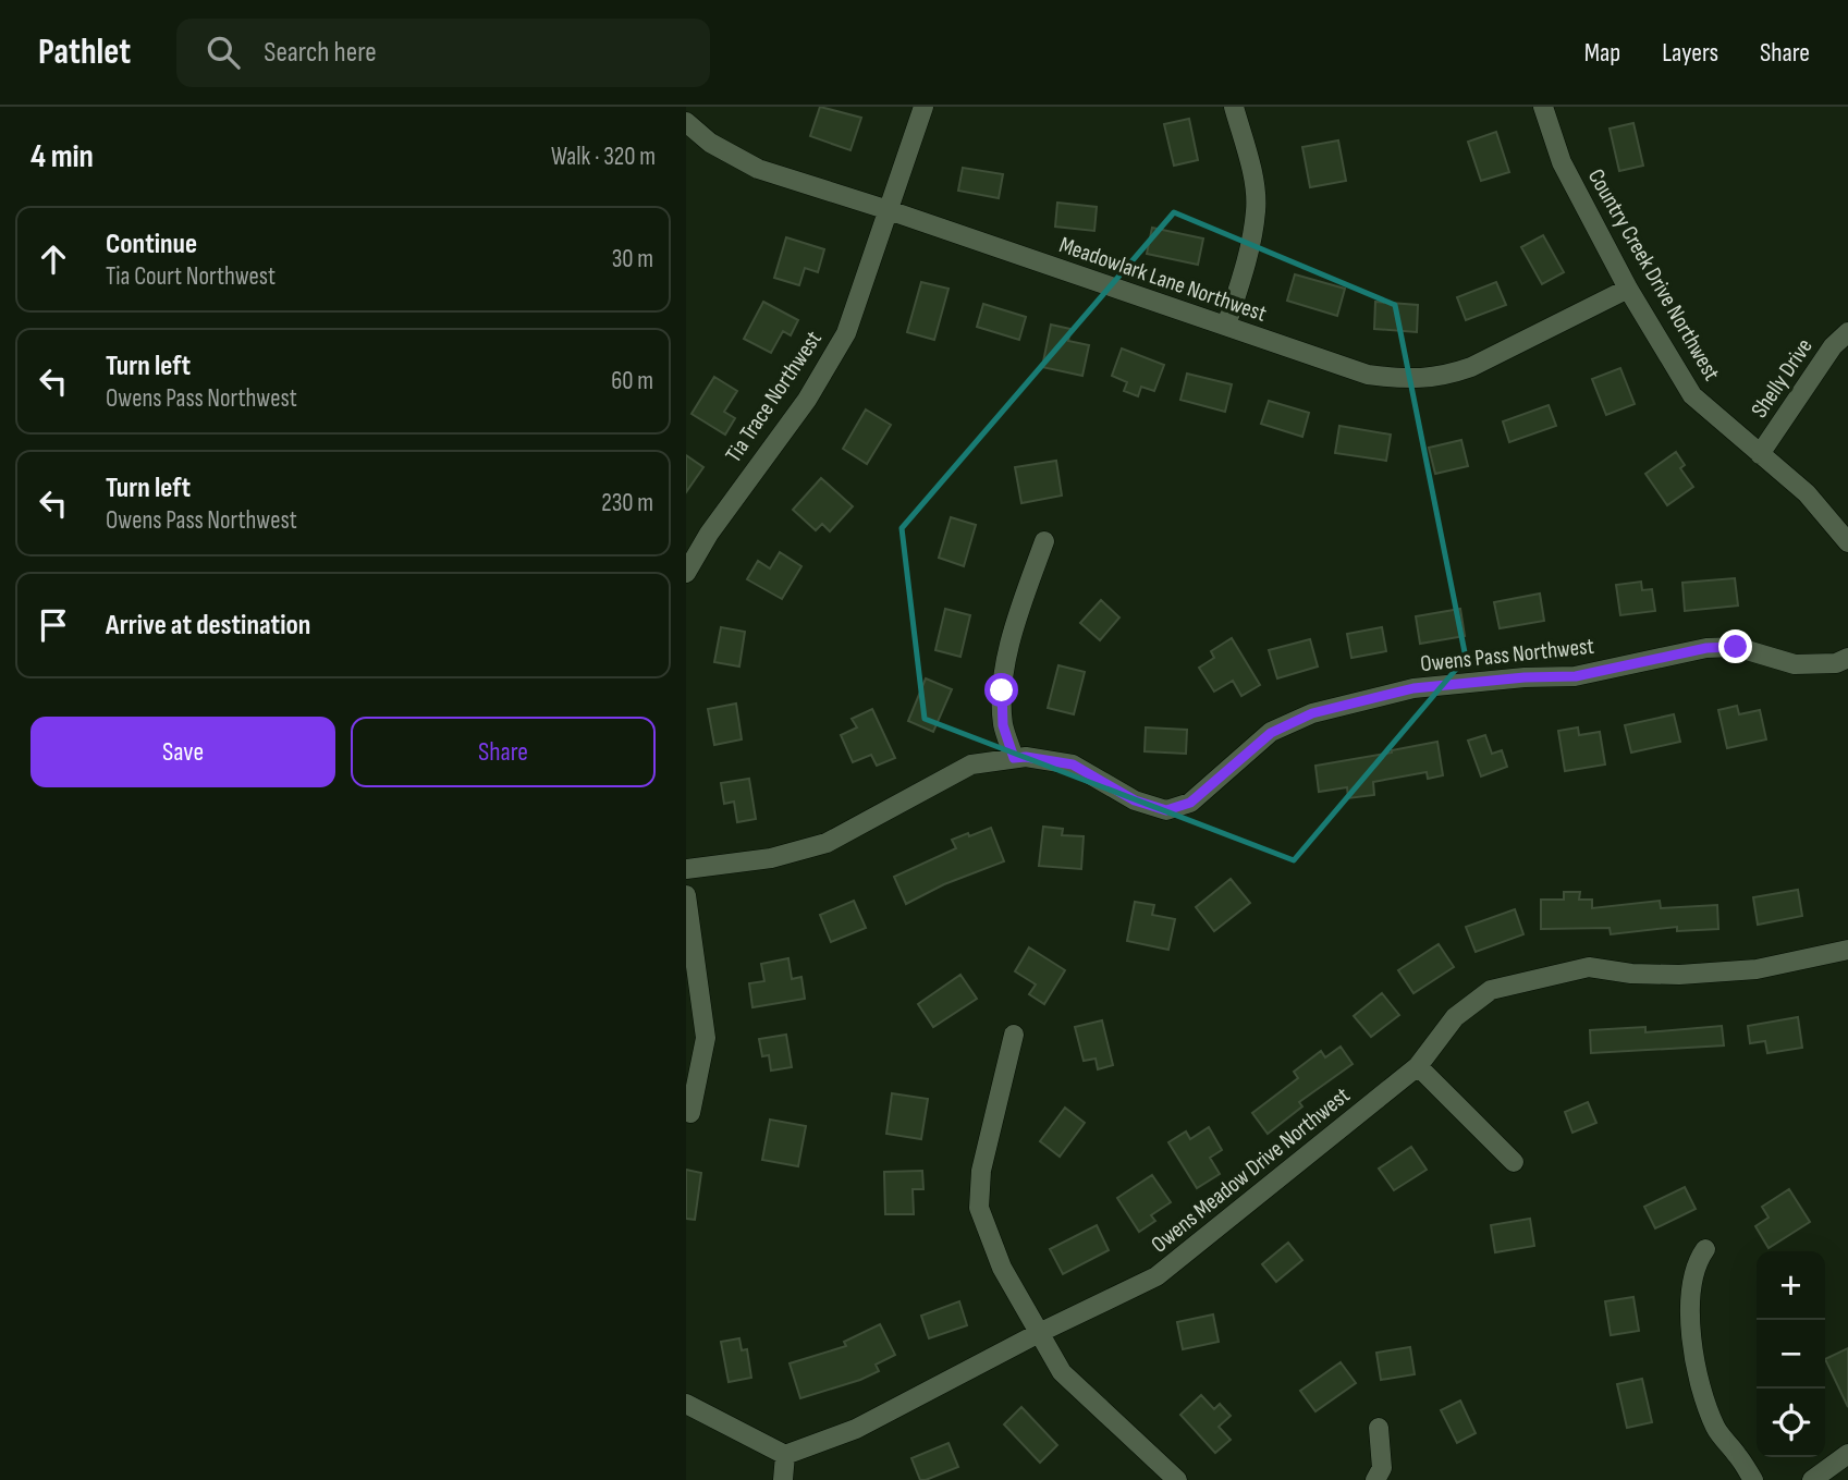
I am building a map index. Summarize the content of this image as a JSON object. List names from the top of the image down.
{
  "streets": {
    "street": [
      "Country Creek Drive Northwest",
      "Meadowlark Lane Northwest",
      "Shelly Drive",
      "Tia Trace Northwest",
      "Owens Pass Northwest",
      "Owens Meadow Drive Northwest"
    ]
  },
  "crossings": [
    ["Country Creek Drive Northwest", "Meadowlark Lane Northwest"],
    ["Country Creek Drive Northwest", "Shelly Drive"],
    ["Meadowlark Lane Northwest", "Tia Trace Northwest"]
  ],
  "page": {
    "header": "Pathlet",
    "search": "Search here",
    "nav": ["Map", "Layers", "Share"],
    "heading": ["4 min", "Walk · 320 m"],
    "list": [
      ["Continue", "Tia Court Northwest", "30 m"],
      ["Turn left", "Owens Pass Northwest", "60 m"],
      ["Turn left", "Owens Pass Northwest", "230 m"],
      "Arrive at destination"
    ],
    "buttons": ["Save", "Share"],
    "map_buttons": ["+", "−"]
  }
}
